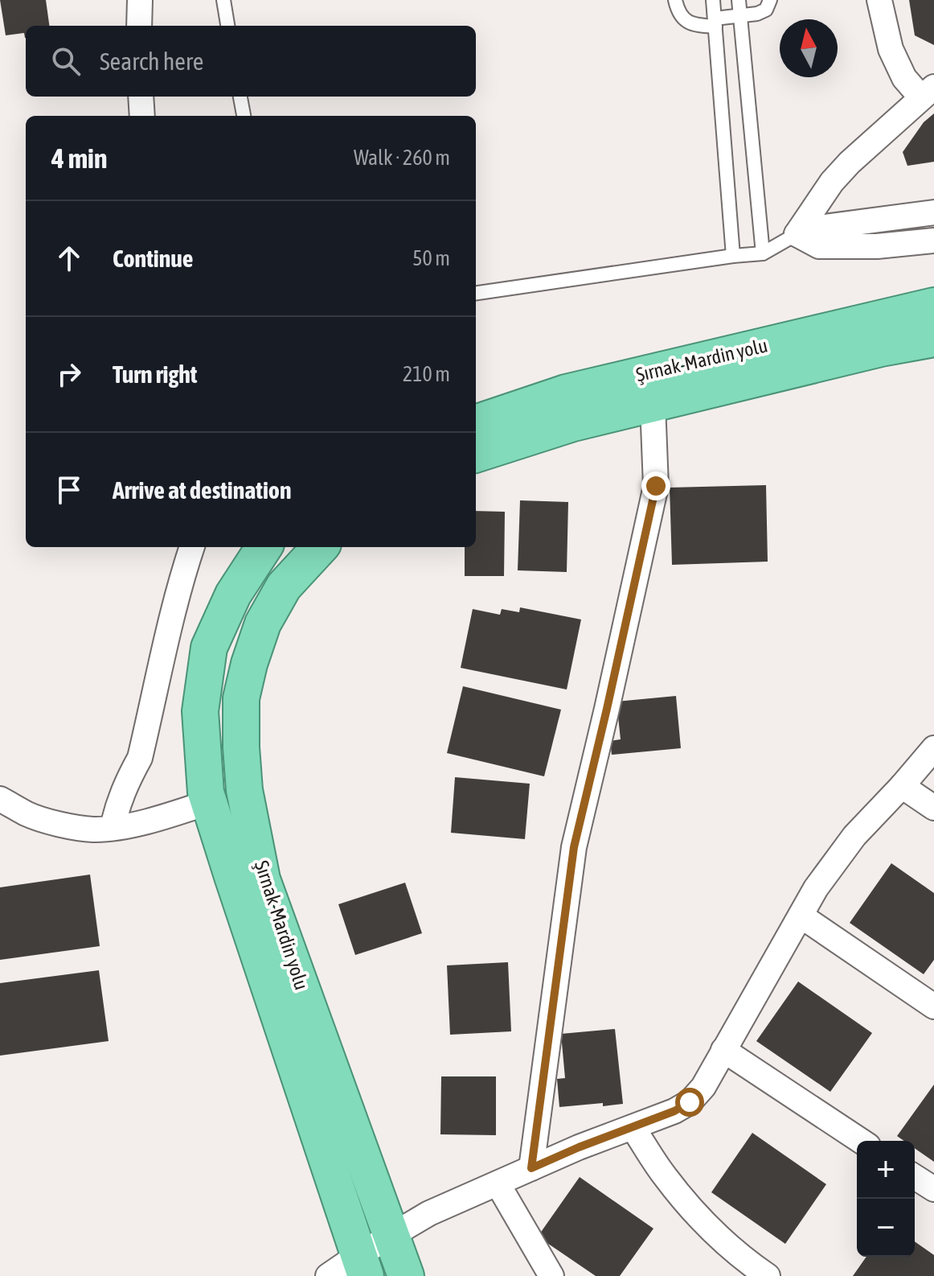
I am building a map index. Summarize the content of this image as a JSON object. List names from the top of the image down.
{
  "streets": {
    "highway": ["Şırnak-Mardin yolu"]
  },
  "north": "top",
  "page": {
    "search": "Search here",
    "heading": ["4 min", "Walk · 260 m"],
    "list": [
      ["Continue", "50 m"],
      ["Turn right", "210 m"],
      "Arrive at destination"
    ],
    "map_buttons": ["+", "−"]
  }
}
